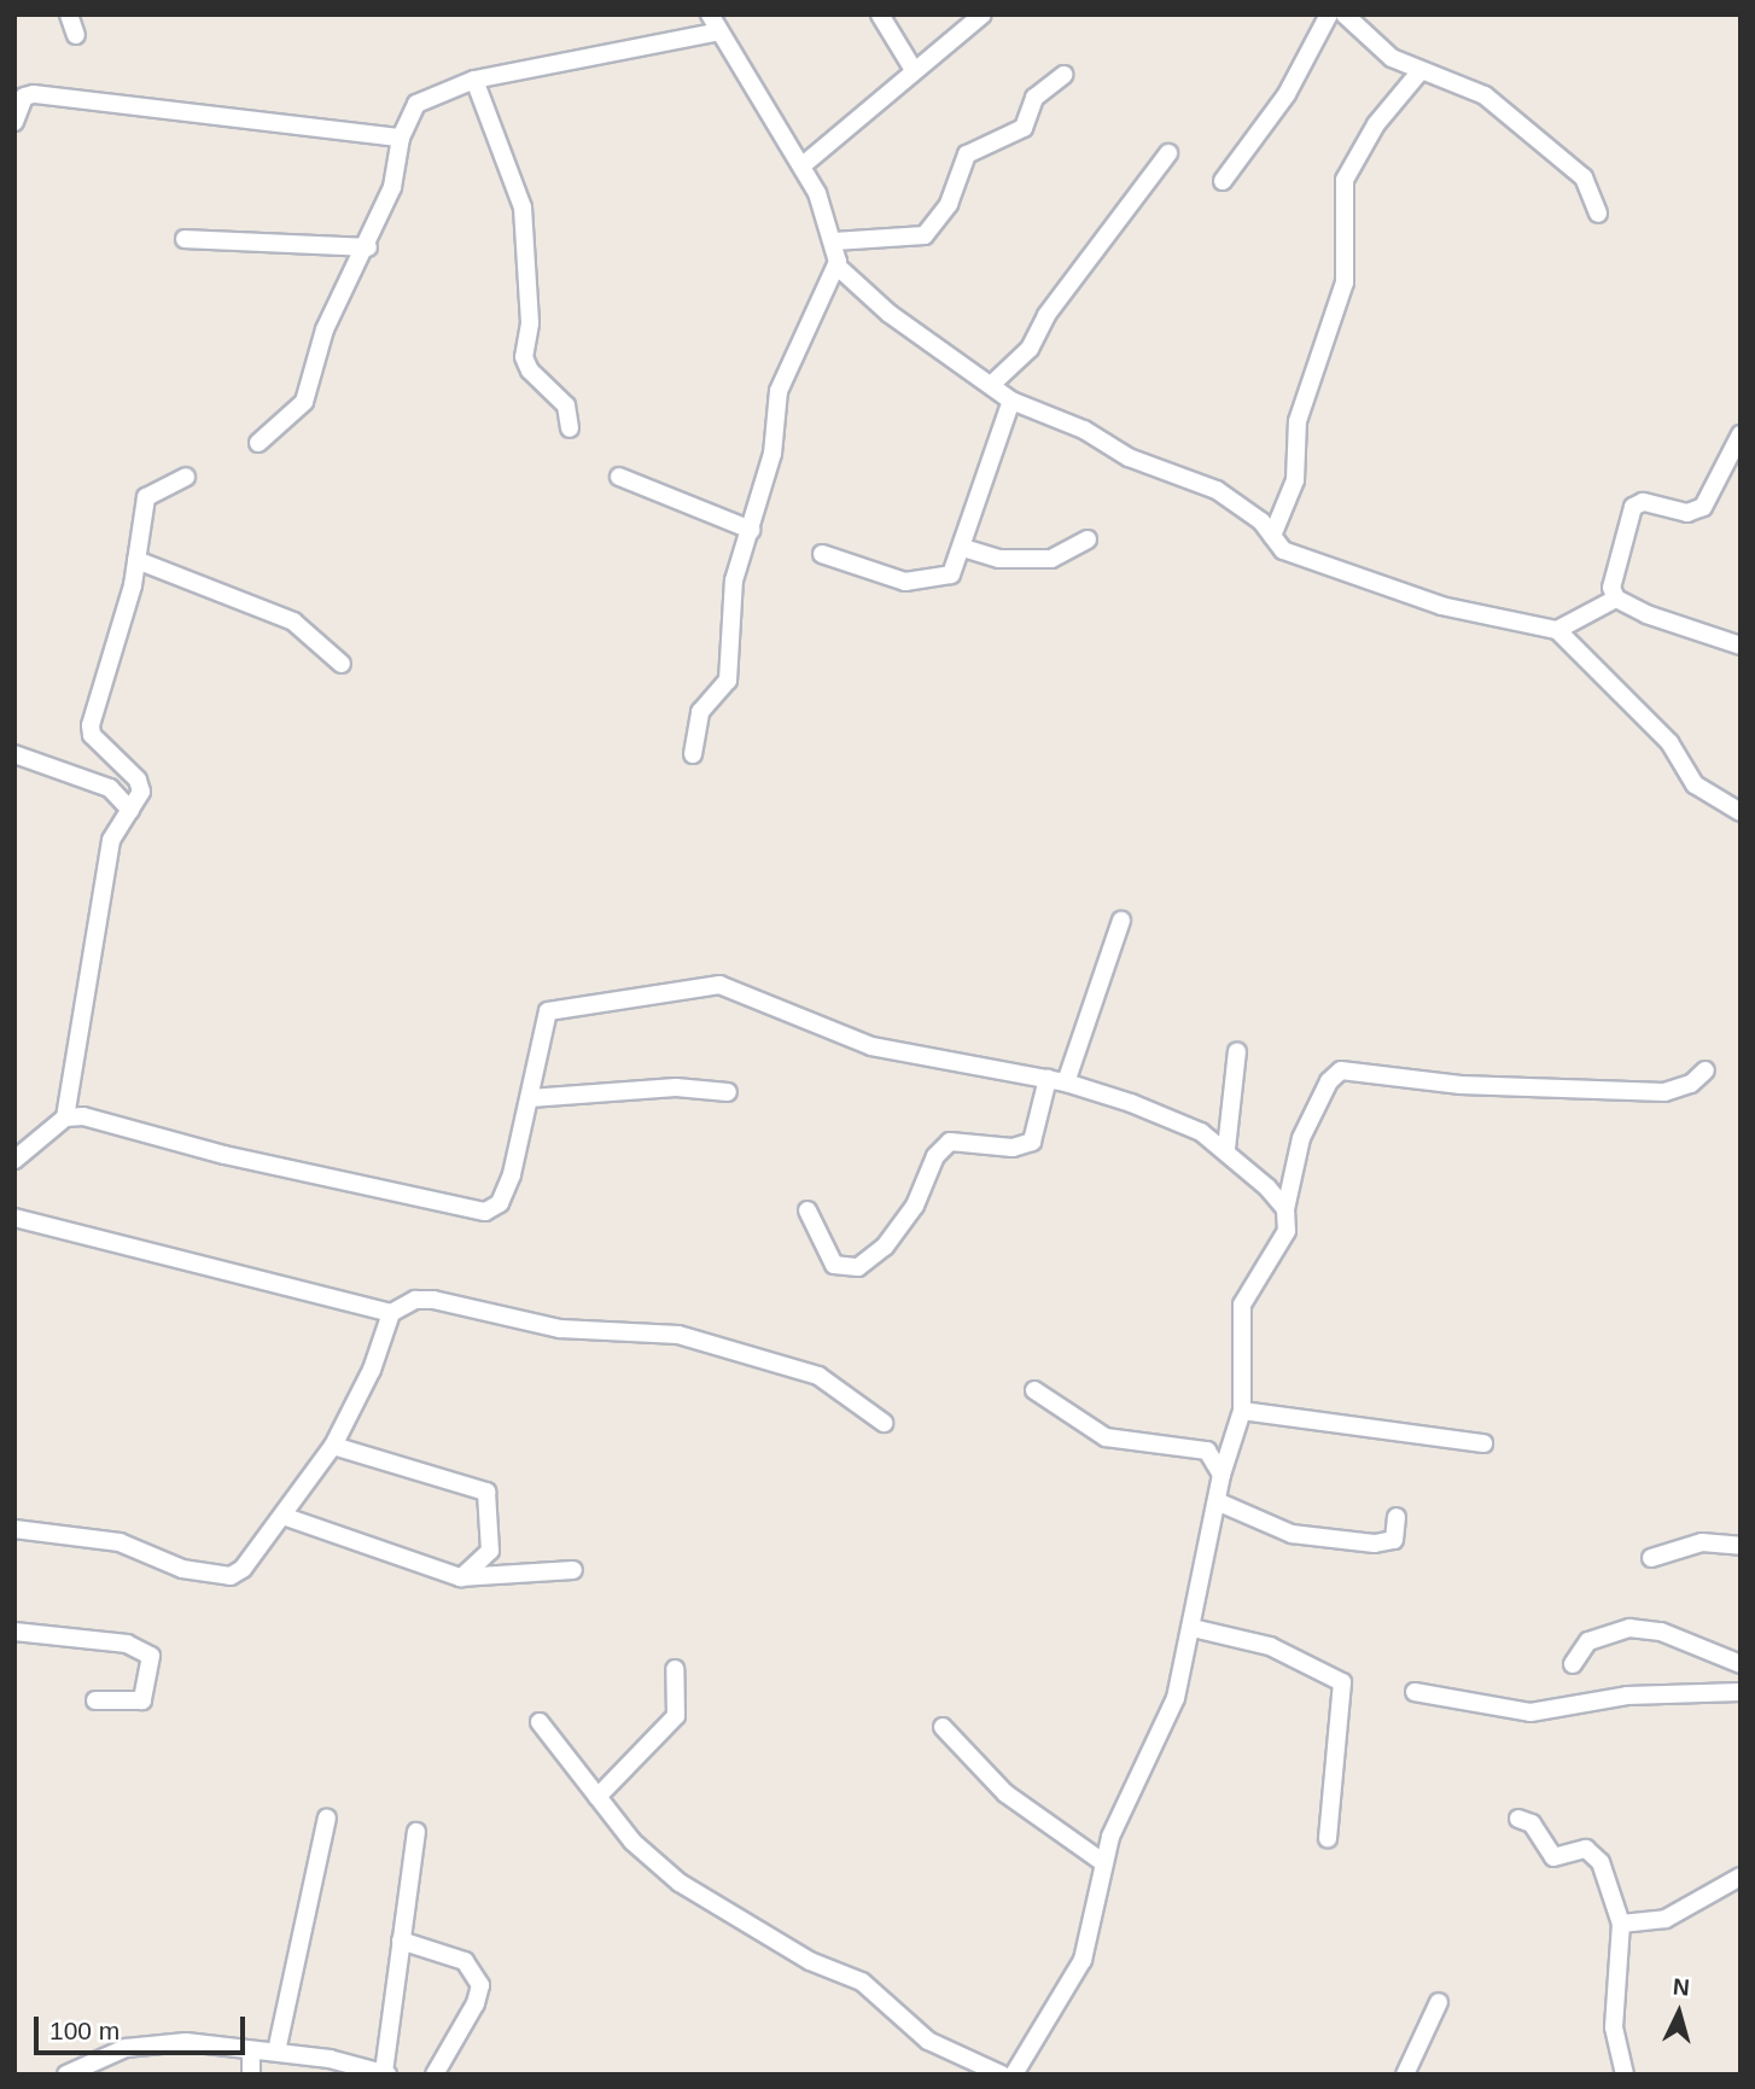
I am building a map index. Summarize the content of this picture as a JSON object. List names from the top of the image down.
{
  "scale_bar": "100 m",
  "north": "top"
}
